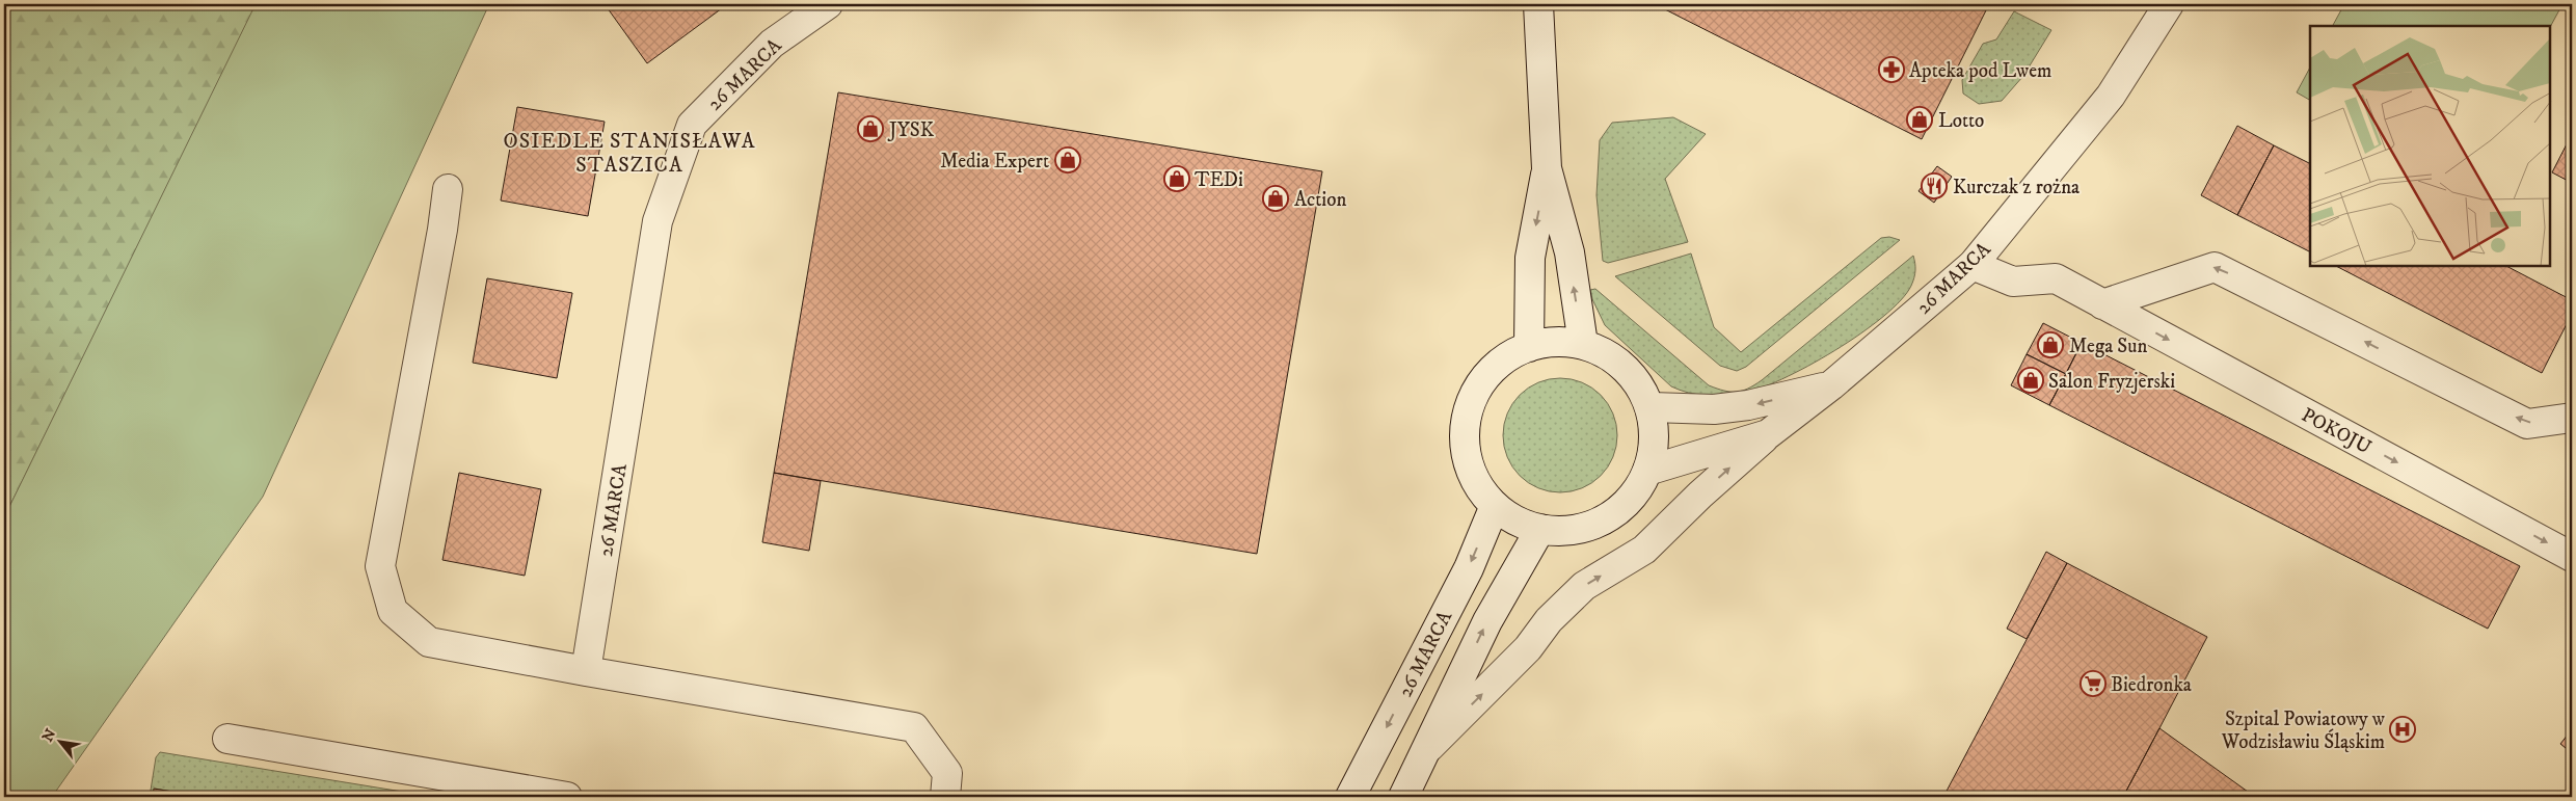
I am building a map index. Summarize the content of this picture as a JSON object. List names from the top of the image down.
{
  "streets": {
    "street": ["26 MARCA", "POKOJU"]
  },
  "crossings": [
    ["26 MARCA", "POKOJU"]
  ],
  "districts": ["OSIEDLE STANISŁAWA STASZICA"],
  "places": {
    "pharmacy": ["Apteka pod Lwem"],
    "shop": [
      "Lotto",
      "JYSK",
      "Media Expert",
      "TEDi",
      "Action",
      "Mega Sun",
      "Salon Fryzjerski"
    ],
    "restaurant": ["Kurczak z rożna"],
    "supermarket": ["Biedronka"],
    "hospital": ["Szpital Powiatowy w Wodzisławiu Śląskim"]
  },
  "north": "top left"
}
